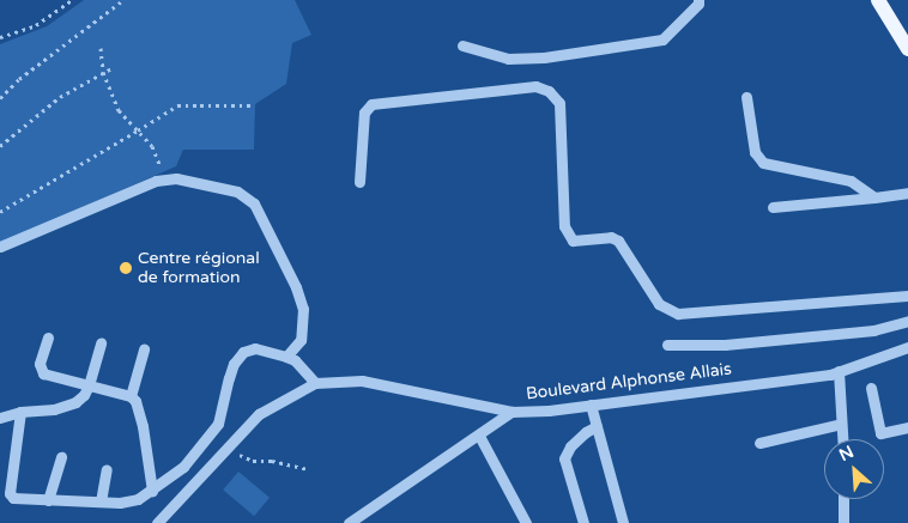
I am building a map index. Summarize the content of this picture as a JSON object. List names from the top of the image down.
{
  "streets": {
    "street": ["Boulevard Alphonse Allais"]
  },
  "places": ["Centre régional de formation"],
  "north": "top left"
}
